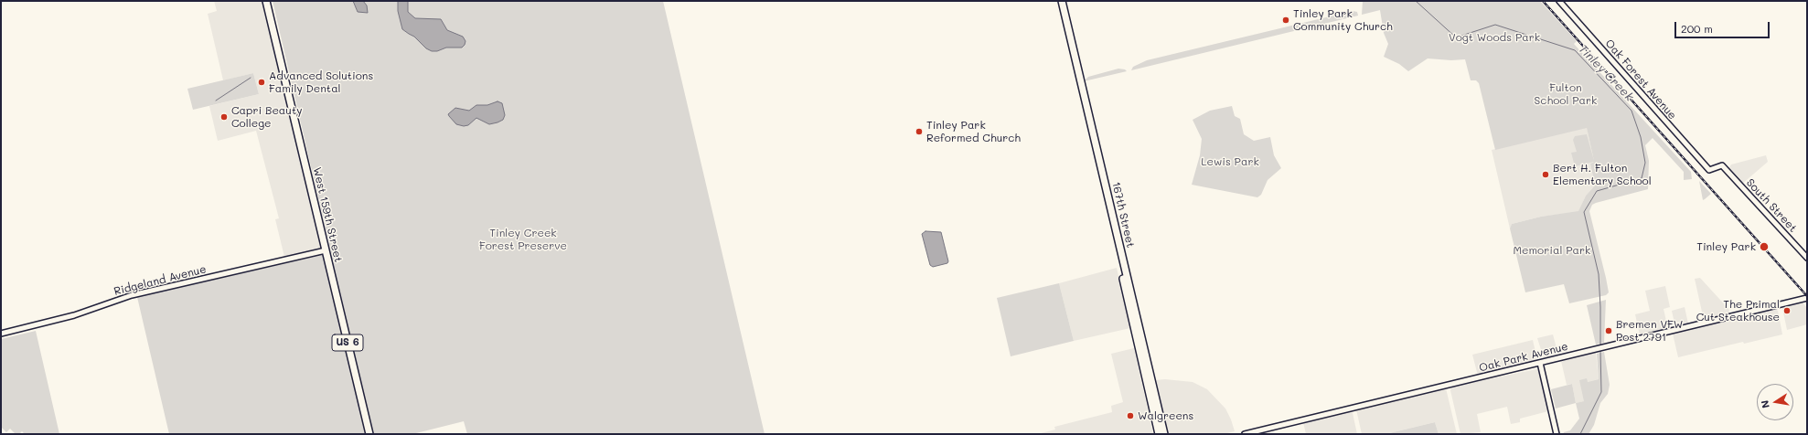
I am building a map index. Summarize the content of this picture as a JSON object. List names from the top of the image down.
{
  "streets": {
    "main road": ["West 159th Street", "167th Street", "US 6"],
    "street": [
      "Oak Forest Avenue",
      "South Street",
      "Ridgeland Avenue",
      "Oak Park Avenue"
    ]
  },
  "crossings": [
    ["Oak Forest Avenue", "South Street"],
    ["West 159th Street", "Ridgeland Avenue"]
  ],
  "water": ["Tinley Creek"],
  "parks": [
    "Vogt Woods Park",
    "Fulton School Park",
    "Lewis Park",
    "Tinley Creek Forest Preserve",
    "Memorial Park"
  ],
  "places": [
    "Tinley Park Community Church",
    "Advanced Solutions Family Dental",
    "Capri Beauty College",
    "Tinley Park Reformed Church",
    "Bert H. Fulton Elementary School",
    "Tinley Park",
    "The Primal Cut Steakhouse",
    "Bremen VFW Post 2791",
    "Walgreens"
  ],
  "scale_bar": "200 m",
  "north": "left"
}
